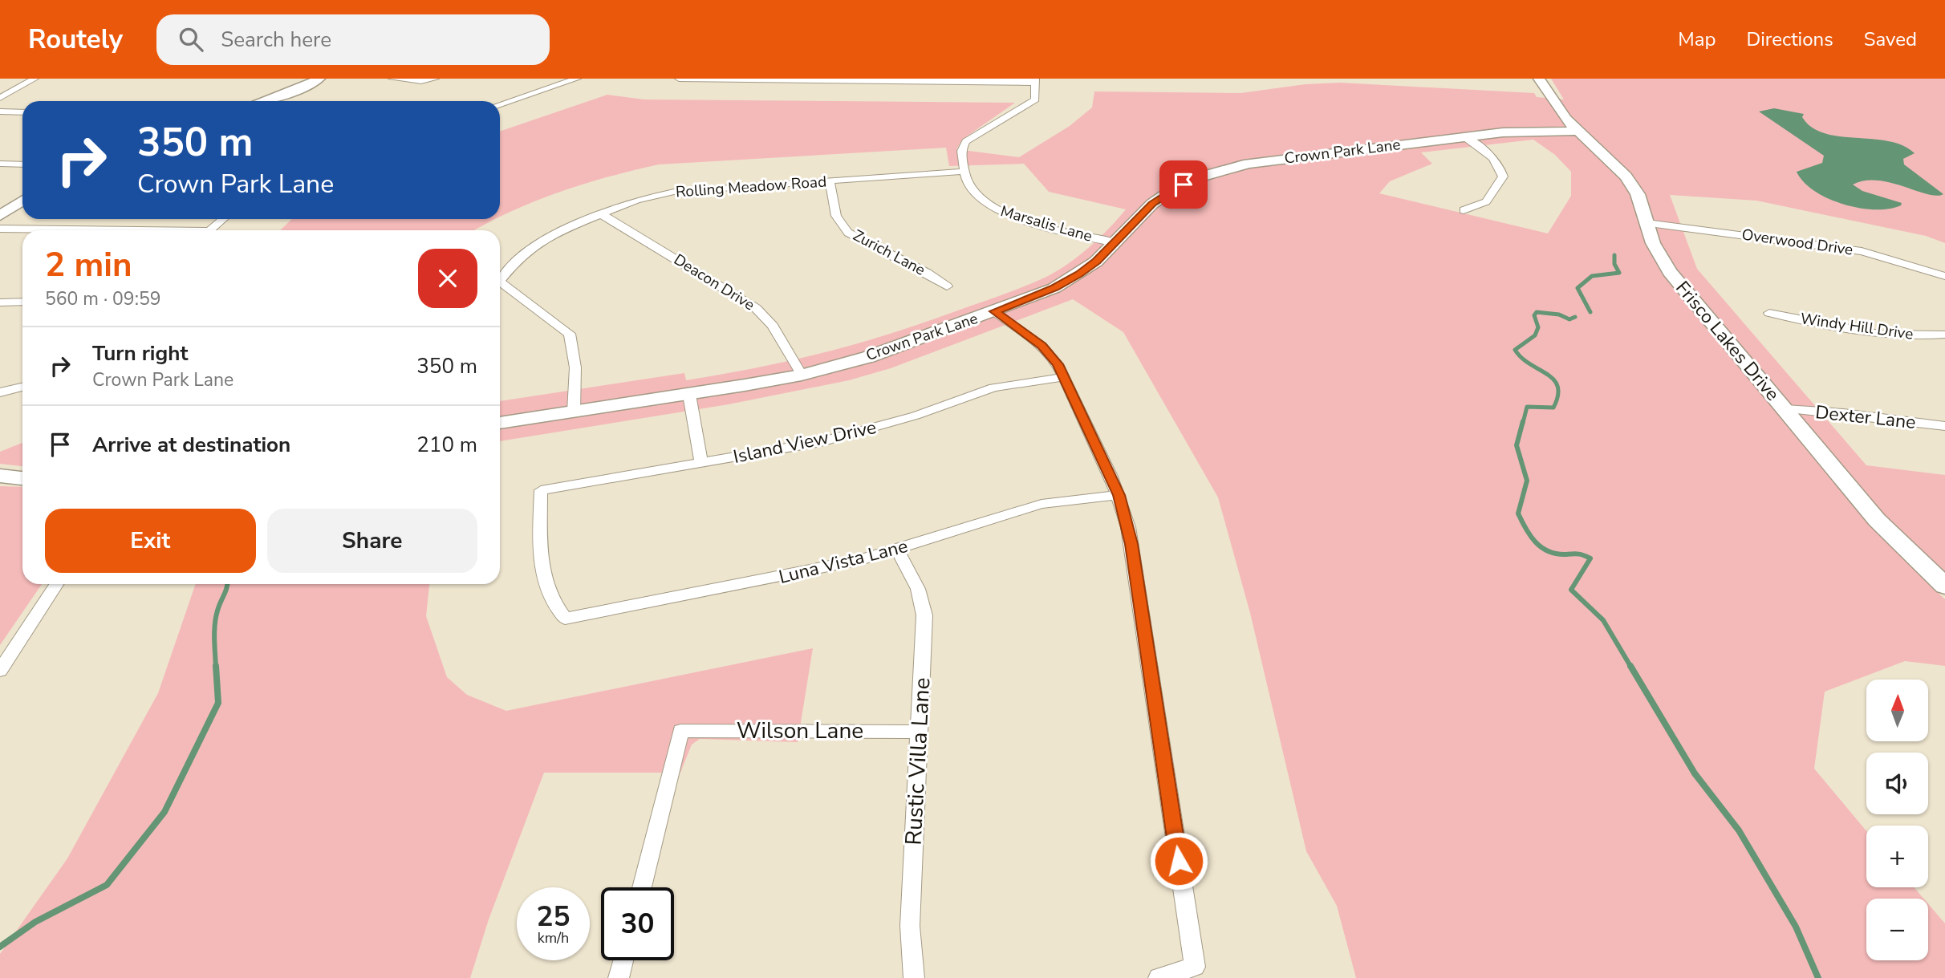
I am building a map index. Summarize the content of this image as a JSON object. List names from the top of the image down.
{
  "streets": {
    "street": [
      "Crown Park Lane",
      "Rolling Meadow Road",
      "Marsalis Lane",
      "Overwood Drive",
      "Zurich Lane",
      "Deacon Drive",
      "Windy Hill Drive",
      "Frisco Lakes Drive",
      "Dexter Lane",
      "Island View Drive",
      "Luna Vista Lane",
      "Wilson Lane",
      "Rustic Villa Lane"
    ]
  },
  "crossings": [
    ["Crown Park Lane", "Rolling Meadow Road"],
    ["Crown Park Lane", "Marsalis Lane"],
    ["Crown Park Lane", "Deacon Drive"],
    ["Crown Park Lane", "Frisco Lakes Drive"],
    ["Rolling Meadow Road", "Marsalis Lane"],
    ["Rolling Meadow Road", "Zurich Lane"],
    ["Rolling Meadow Road", "Deacon Drive"],
    ["Overwood Drive", "Frisco Lakes Drive"],
    ["Frisco Lakes Drive", "Dexter Lane"],
    ["Island View Drive", "Luna Vista Lane"],
    ["Luna Vista Lane", "Rustic Villa Lane"],
    ["Wilson Lane", "Rustic Villa Lane"]
  ],
  "north": "top",
  "page": {
    "header": "Routely",
    "search": "Search here",
    "nav": ["Map", "Directions", "Saved"],
    "turn": ["350 m", "Crown Park Lane"],
    "heading": ["2 min", "560 m · 09:59"],
    "list": [
      {
        "name": "Turn right",
        "note": "Crown Park Lane",
        "value": "350 m"
      },
      {
        "name": "Arrive at destination",
        "value": "210 m"
      }
    ],
    "buttons": ["Exit", "Share"],
    "map_buttons": ["+", "−"],
    "speed": "25 km/h",
    "limit": "30"
  }
}
